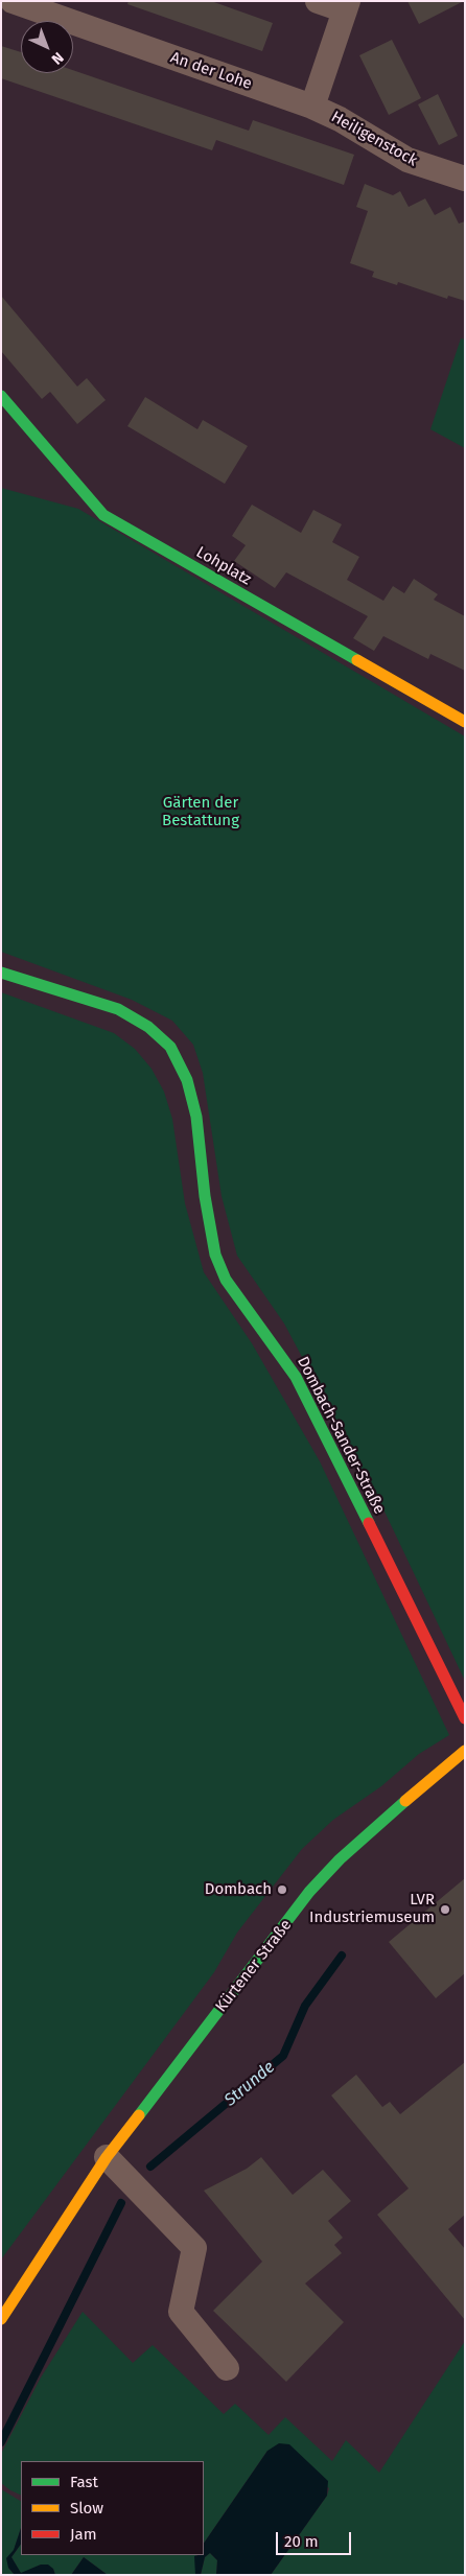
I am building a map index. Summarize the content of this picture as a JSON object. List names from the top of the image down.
{
  "streets": {
    "street": [
      "An der Lohe",
      "Heiligenstock",
      "Lohplatz",
      "Dombach-Sander-Straße",
      "Kürtener Straße"
    ]
  },
  "crossings": [
    ["An der Lohe", "Heiligenstock"]
  ],
  "water": ["Strunde"],
  "parks": ["Gärten der Bestattung"],
  "places": ["Dombach", "LVR Industriemuseum"],
  "legend": ["Fast", "Slow", "Jam"],
  "scale_bar": "20 m",
  "north": "bottom right"
}
